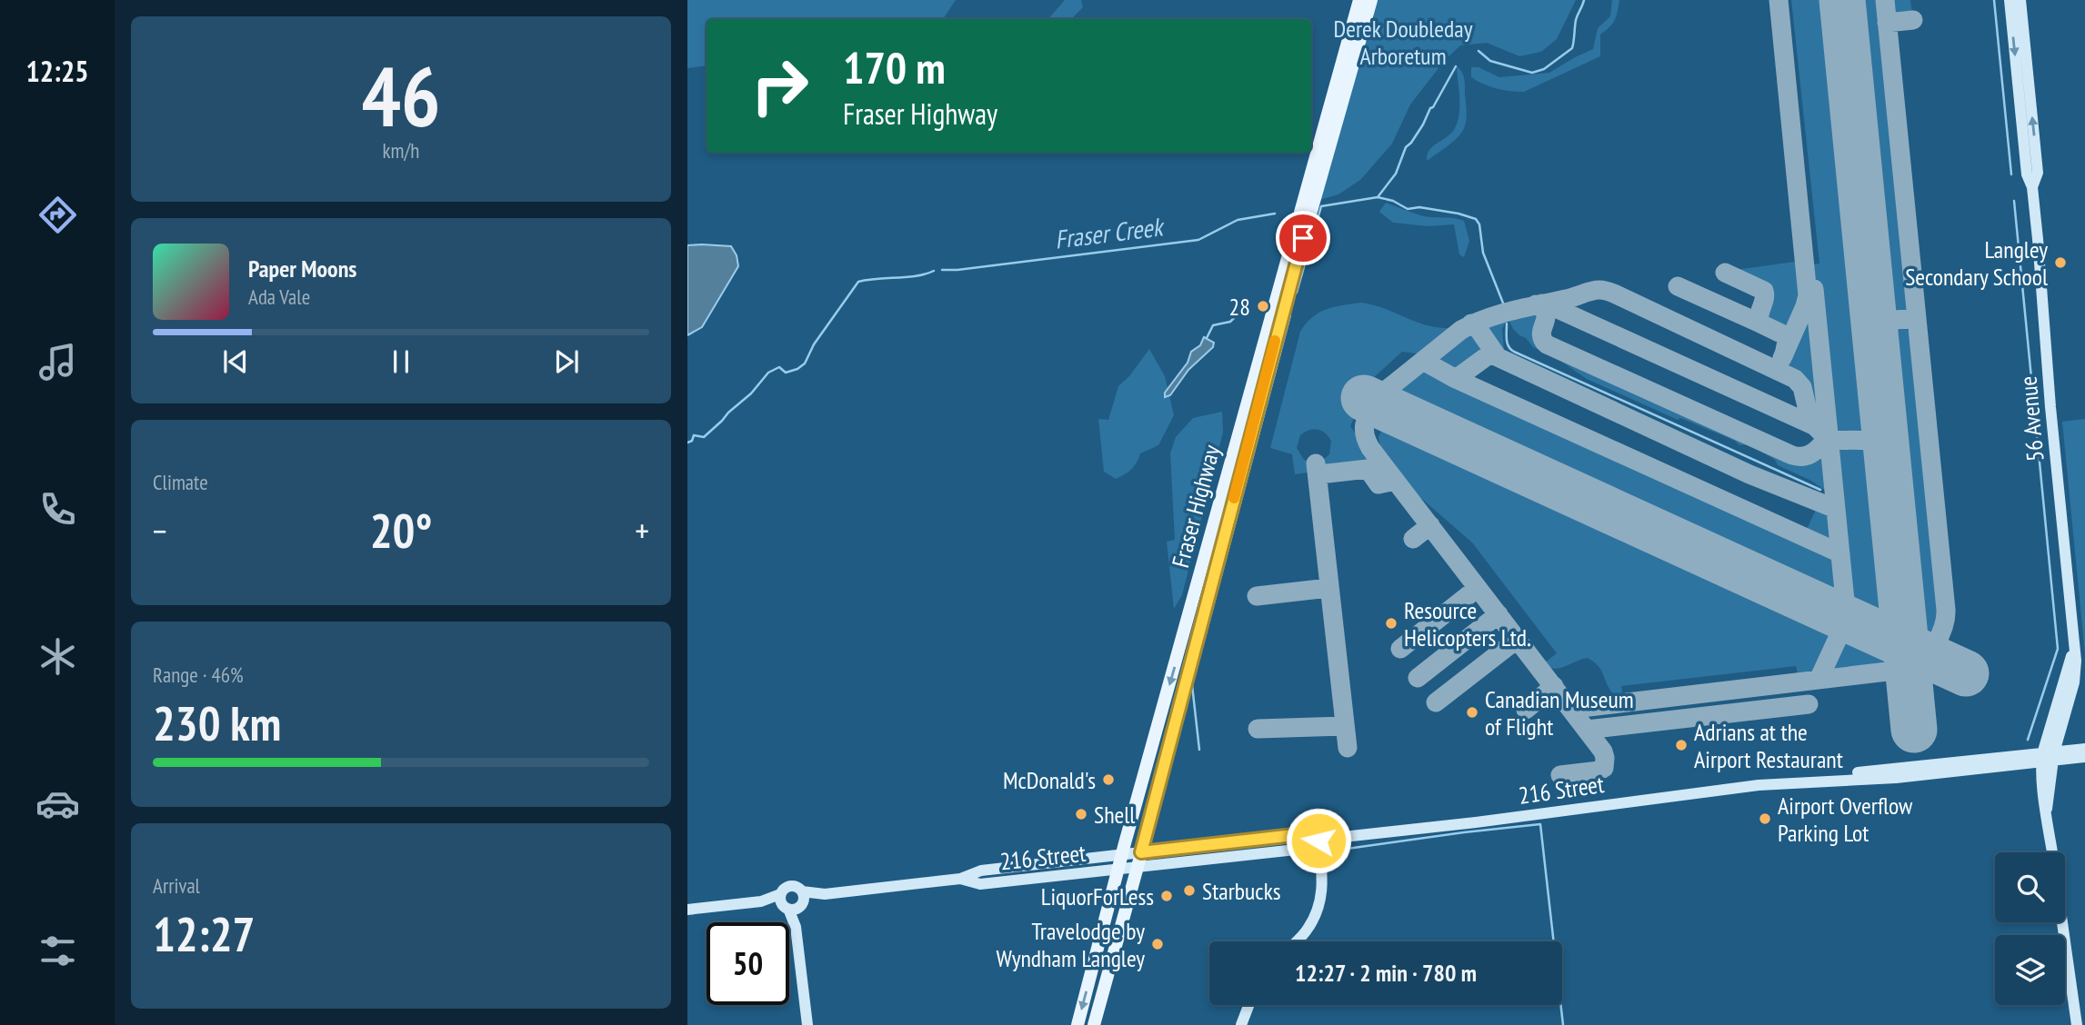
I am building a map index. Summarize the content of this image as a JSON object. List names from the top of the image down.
{
  "streets": {
    "main road": ["56 Avenue", "Fraser Highway", "216 Street"]
  },
  "crossings": [
    ["56 Avenue", "216 Street"],
    ["Fraser Highway", "216 Street"]
  ],
  "water": ["Fraser Creek"],
  "parks": ["Derek Doubleday Arboretum"],
  "places": [
    "Langley Secondary School",
    "28",
    "Resource Helicopters Ltd.",
    "Canadian Museum of Flight",
    "Adrians at the Airport Restaurant",
    "McDonald's",
    "Shell",
    "Airport Overflow Parking Lot",
    "Starbucks",
    "LiquorForLess",
    "Travelodge by Wyndham Langley"
  ],
  "page": {
    "tabs": "12:25",
    "tile": [
      ["46", "km/h"],
      "Climate",
      ["Range · 46%", "230 km"],
      ["Arrival", "12:27"]
    ],
    "turn": ["170 m", "Fraser Highway"],
    "song": ["Paper Moons", "Ada Vale"],
    "heat": ["−", "20°", "+"],
    "limit": "50",
    "trip": "12:27 · 2 min · 780 m"
  }
}
